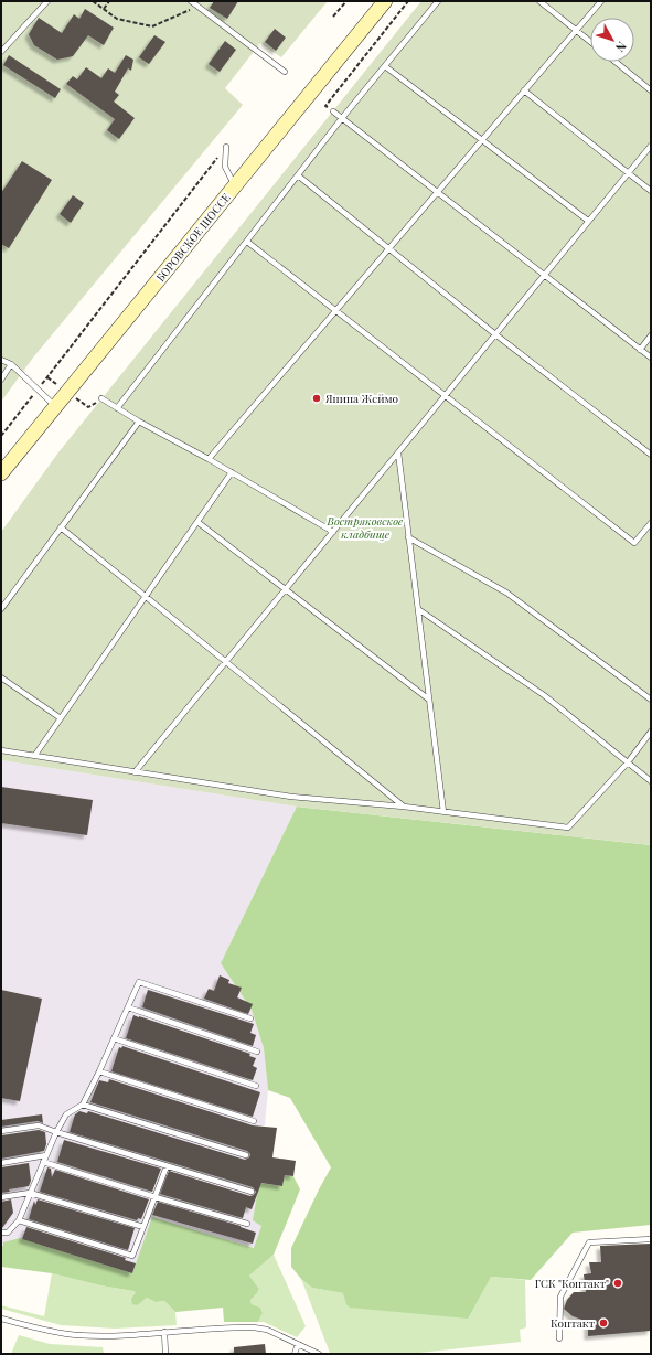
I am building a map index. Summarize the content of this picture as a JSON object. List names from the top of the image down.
{
  "streets": {
    "street": ["БОРОВСКОЕ ШОССЕ"]
  },
  "parks": ["Востряковское кладбище"],
  "places": ["Янина Жеймо", "ГСК \"Контакт\"", "Контакт"],
  "north": "bottom right"
}
